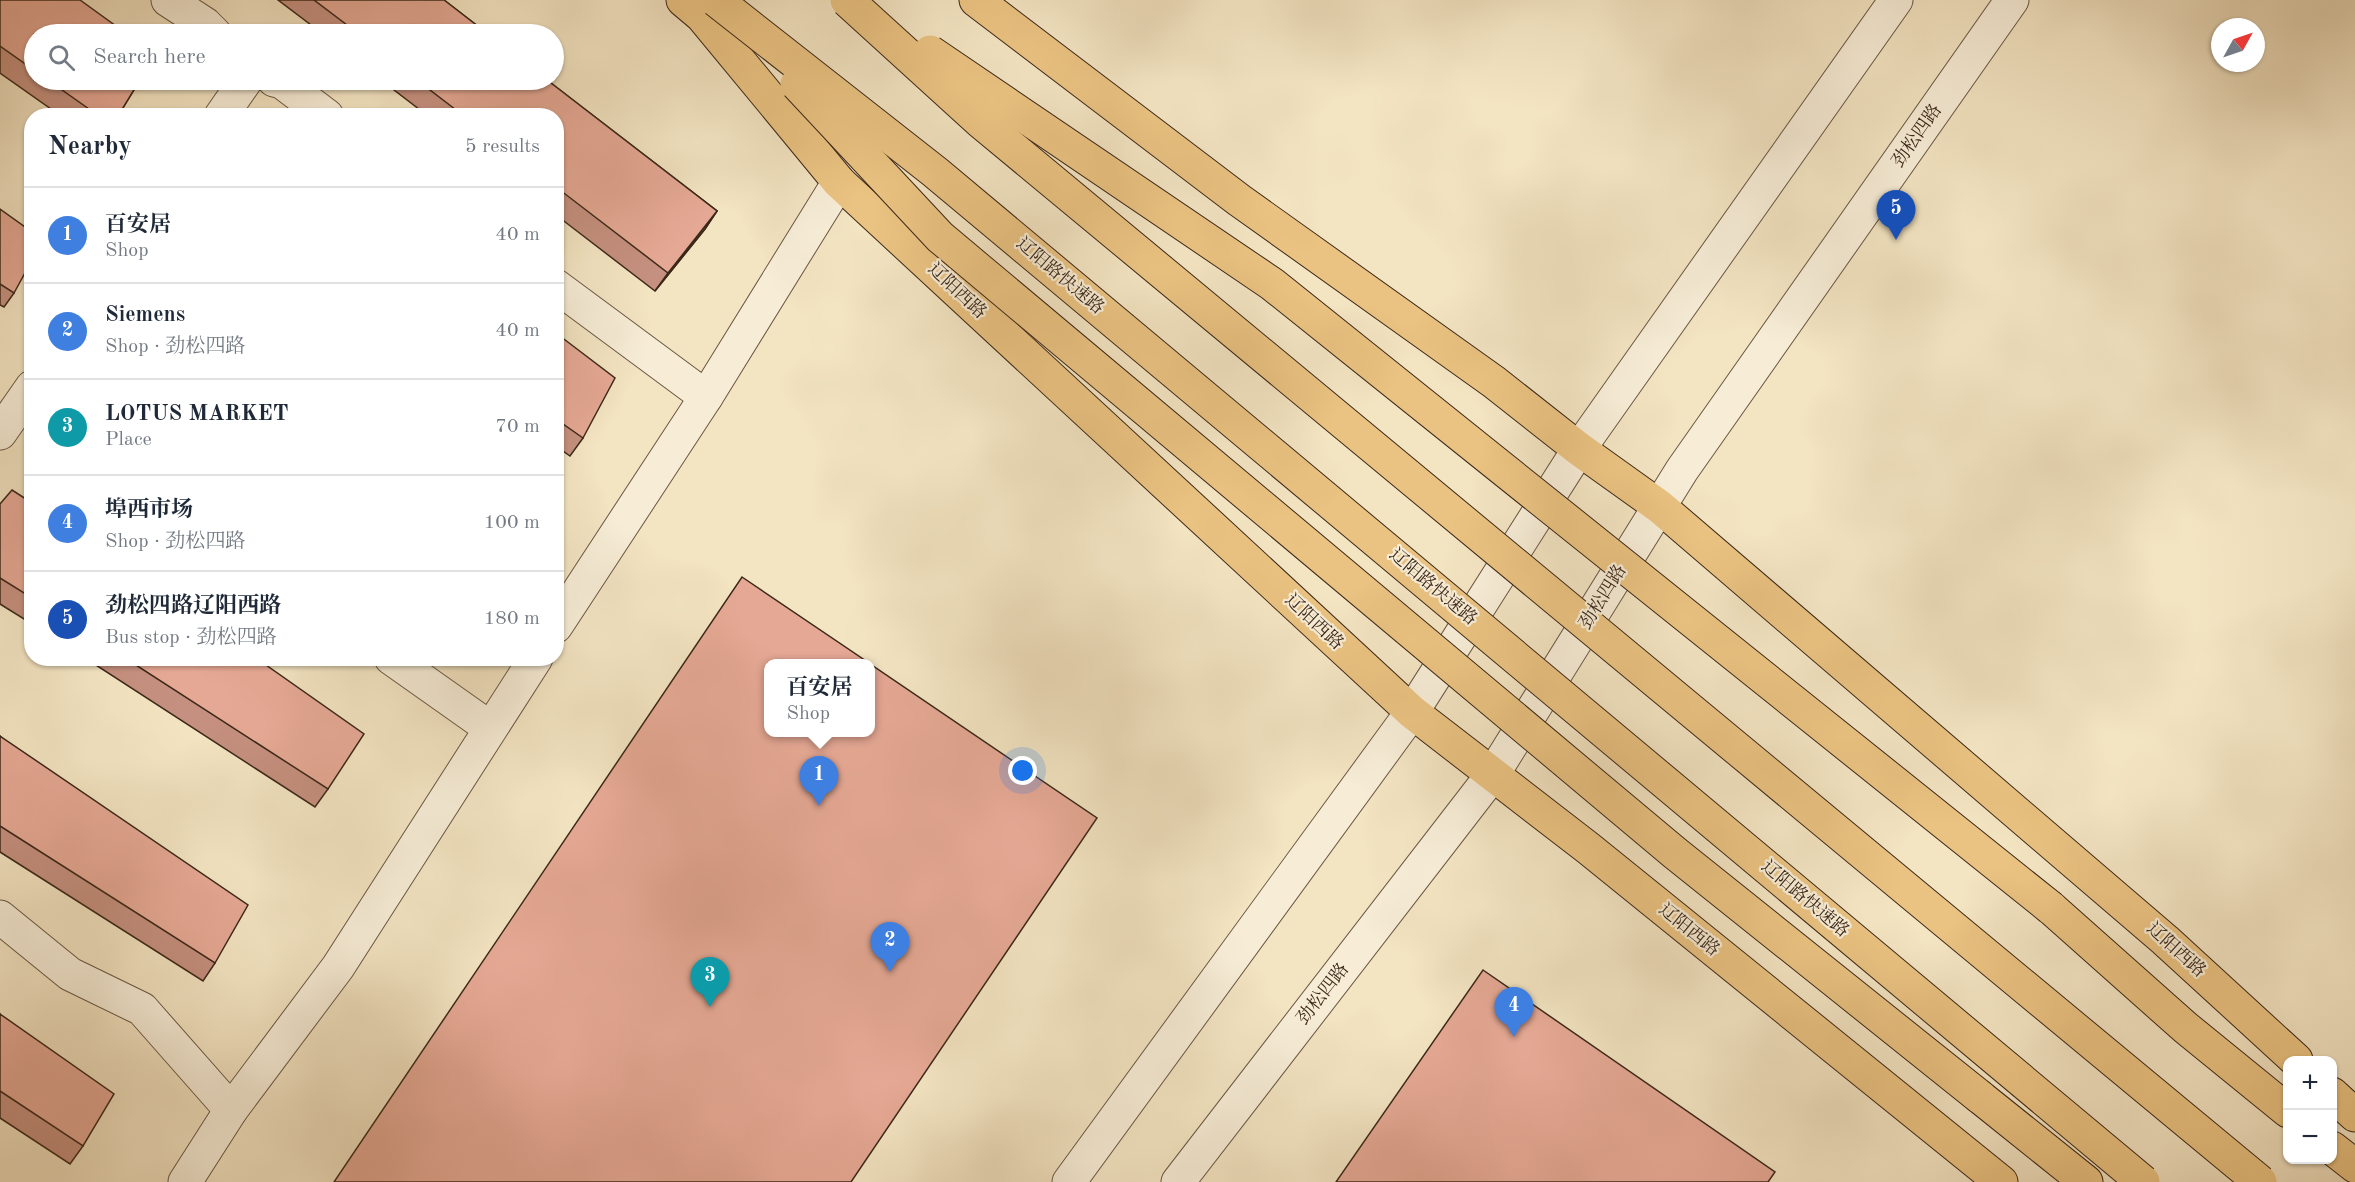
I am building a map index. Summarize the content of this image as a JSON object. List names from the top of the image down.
{
  "streets": {
    "main road": ["辽阳路快速路", "辽阳西路"],
    "street": ["劲松四路"]
  },
  "crossings": [
    ["劲松四路", "辽阳西路"]
  ],
  "north": "top right",
  "page": {
    "search": "Search here",
    "heading": ["Nearby", "5 results"],
    "list": [
      {
        "mark": "1",
        "name": "百安居",
        "note": "Shop",
        "value": "40 m"
      },
      {
        "mark": "2",
        "name": "Siemens",
        "note": "Shop · 劲松四路",
        "value": "40 m"
      },
      {
        "mark": "3",
        "name": "LOTUS MARKET",
        "note": "Place",
        "value": "70 m"
      },
      {
        "mark": "4",
        "name": "埠西市场",
        "note": "Shop · 劲松四路",
        "value": "100 m"
      },
      {
        "mark": "5",
        "name": "劲松四路辽阳西路",
        "note": "Bus stop · 劲松四路",
        "value": "180 m"
      }
    ],
    "pins": [
      "5",
      "1",
      "2",
      "3",
      "4"
    ],
    "popup": ["百安居", "Shop"],
    "map_buttons": ["+", "−"]
  }
}
